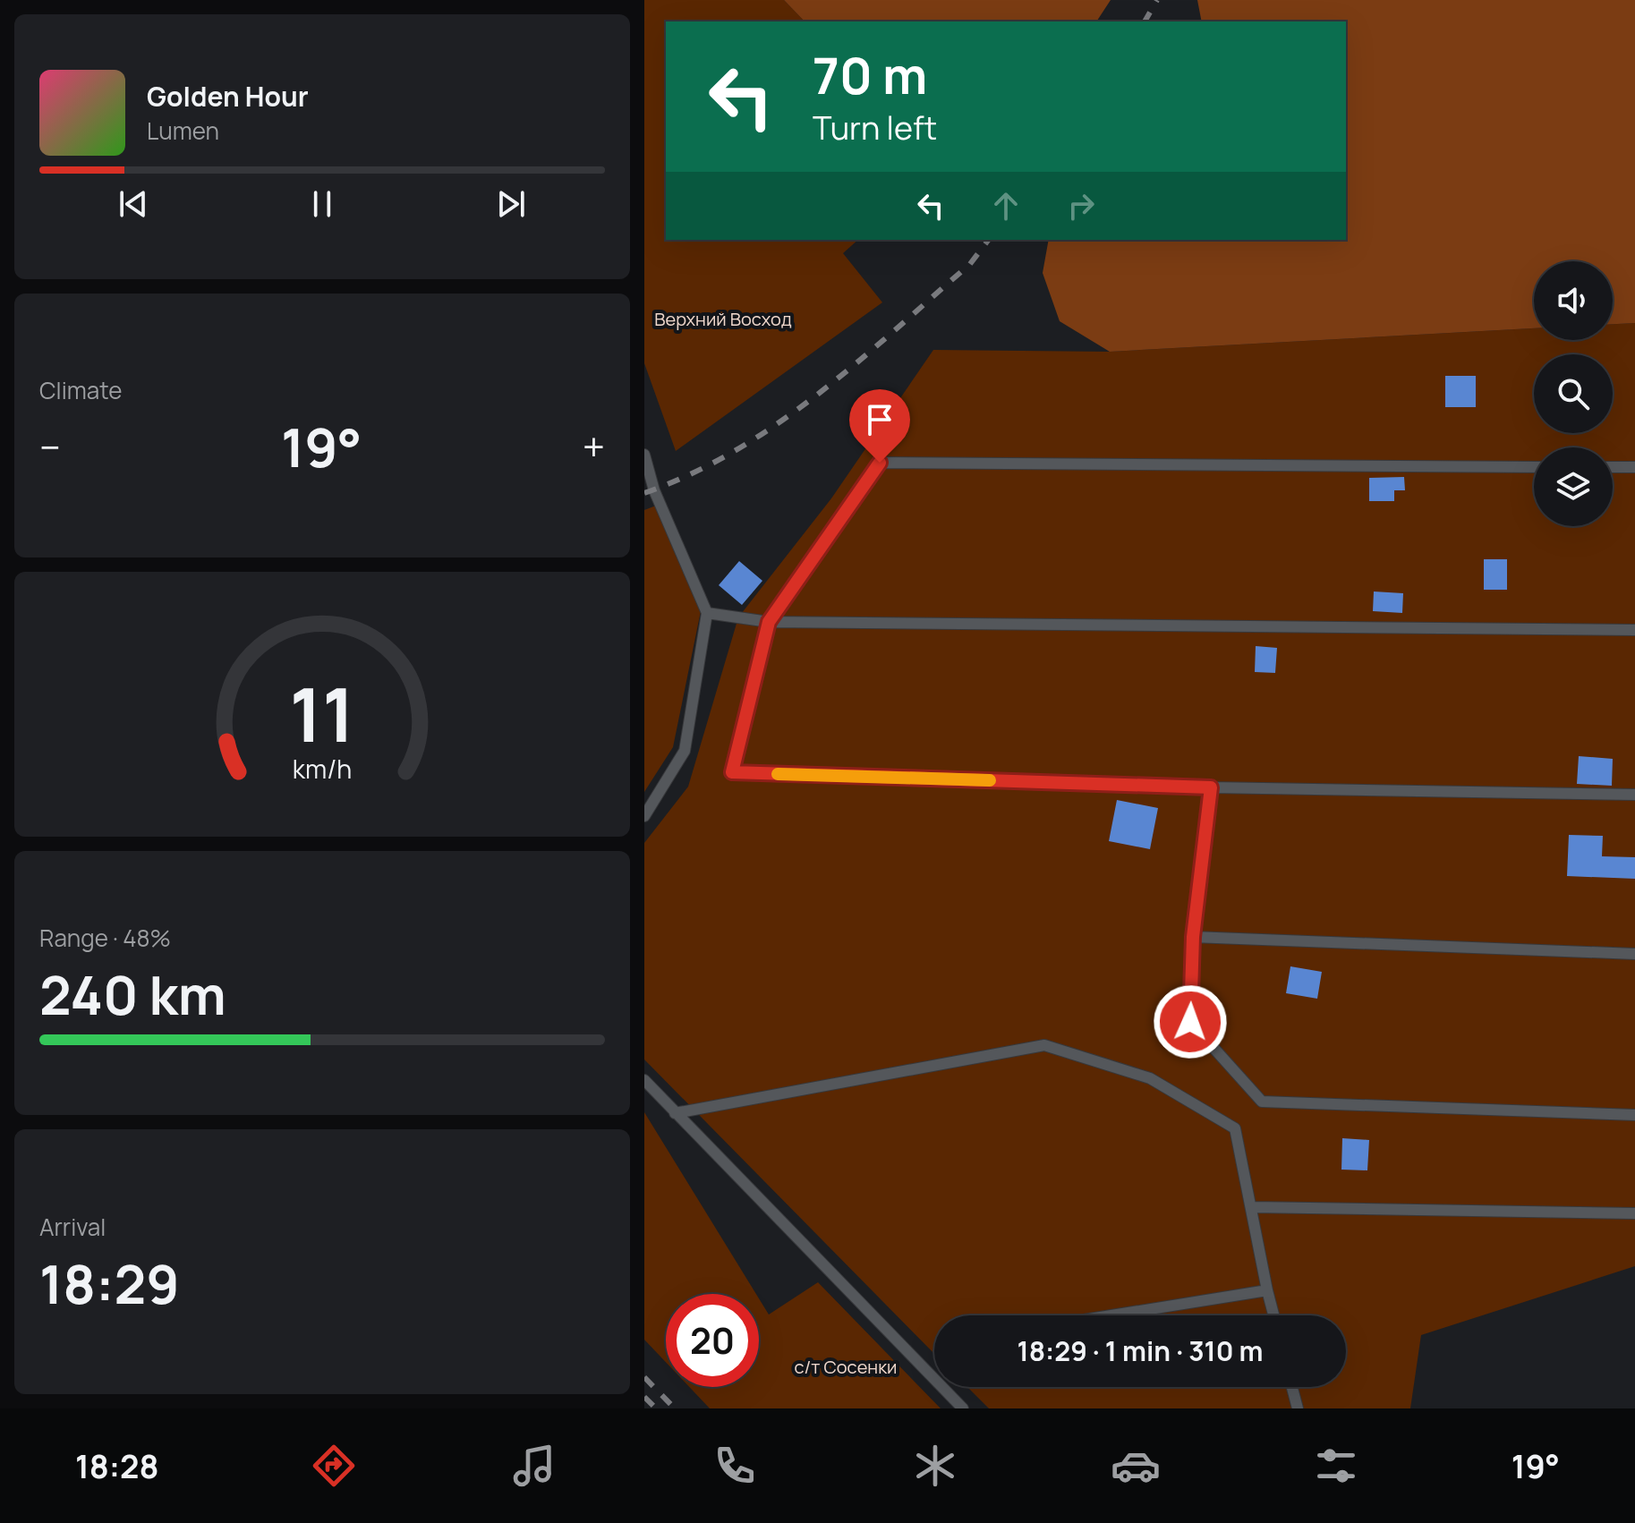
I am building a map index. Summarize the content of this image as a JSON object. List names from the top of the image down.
{
  "parks": ["Верхний Восход", "с/т Сосенки"],
  "page": {
    "turn": ["70 m", "Turn left"],
    "song": ["Golden Hour", "Lumen"],
    "tile": [
      "Climate",
      ["Range · 48%", "240 km"],
      ["Arrival", "18:29"]
    ],
    "heat": ["−", "19°", "+"],
    "limit": "20",
    "trip": "18:29 · 1 min · 310 m",
    "tabs": ["18:28", "19°"],
    "gauge": ["11", "km/h"]
  }
}
